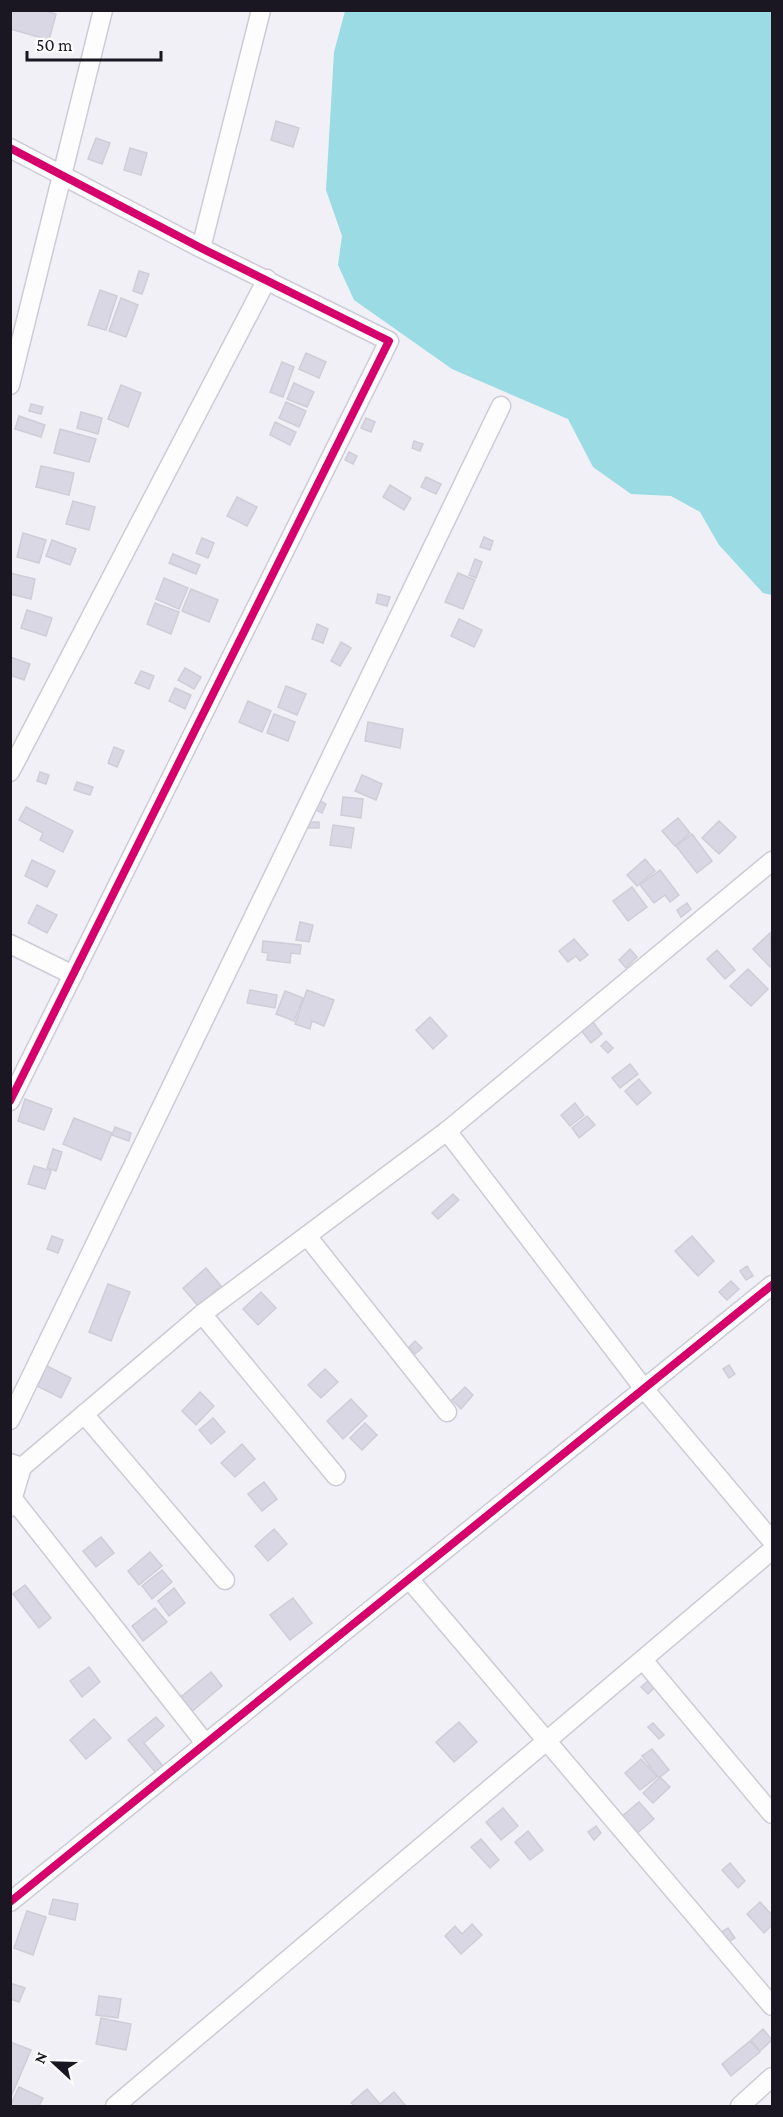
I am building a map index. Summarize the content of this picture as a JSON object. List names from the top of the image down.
{
  "scale_bar": "50 m",
  "north": "left"
}
